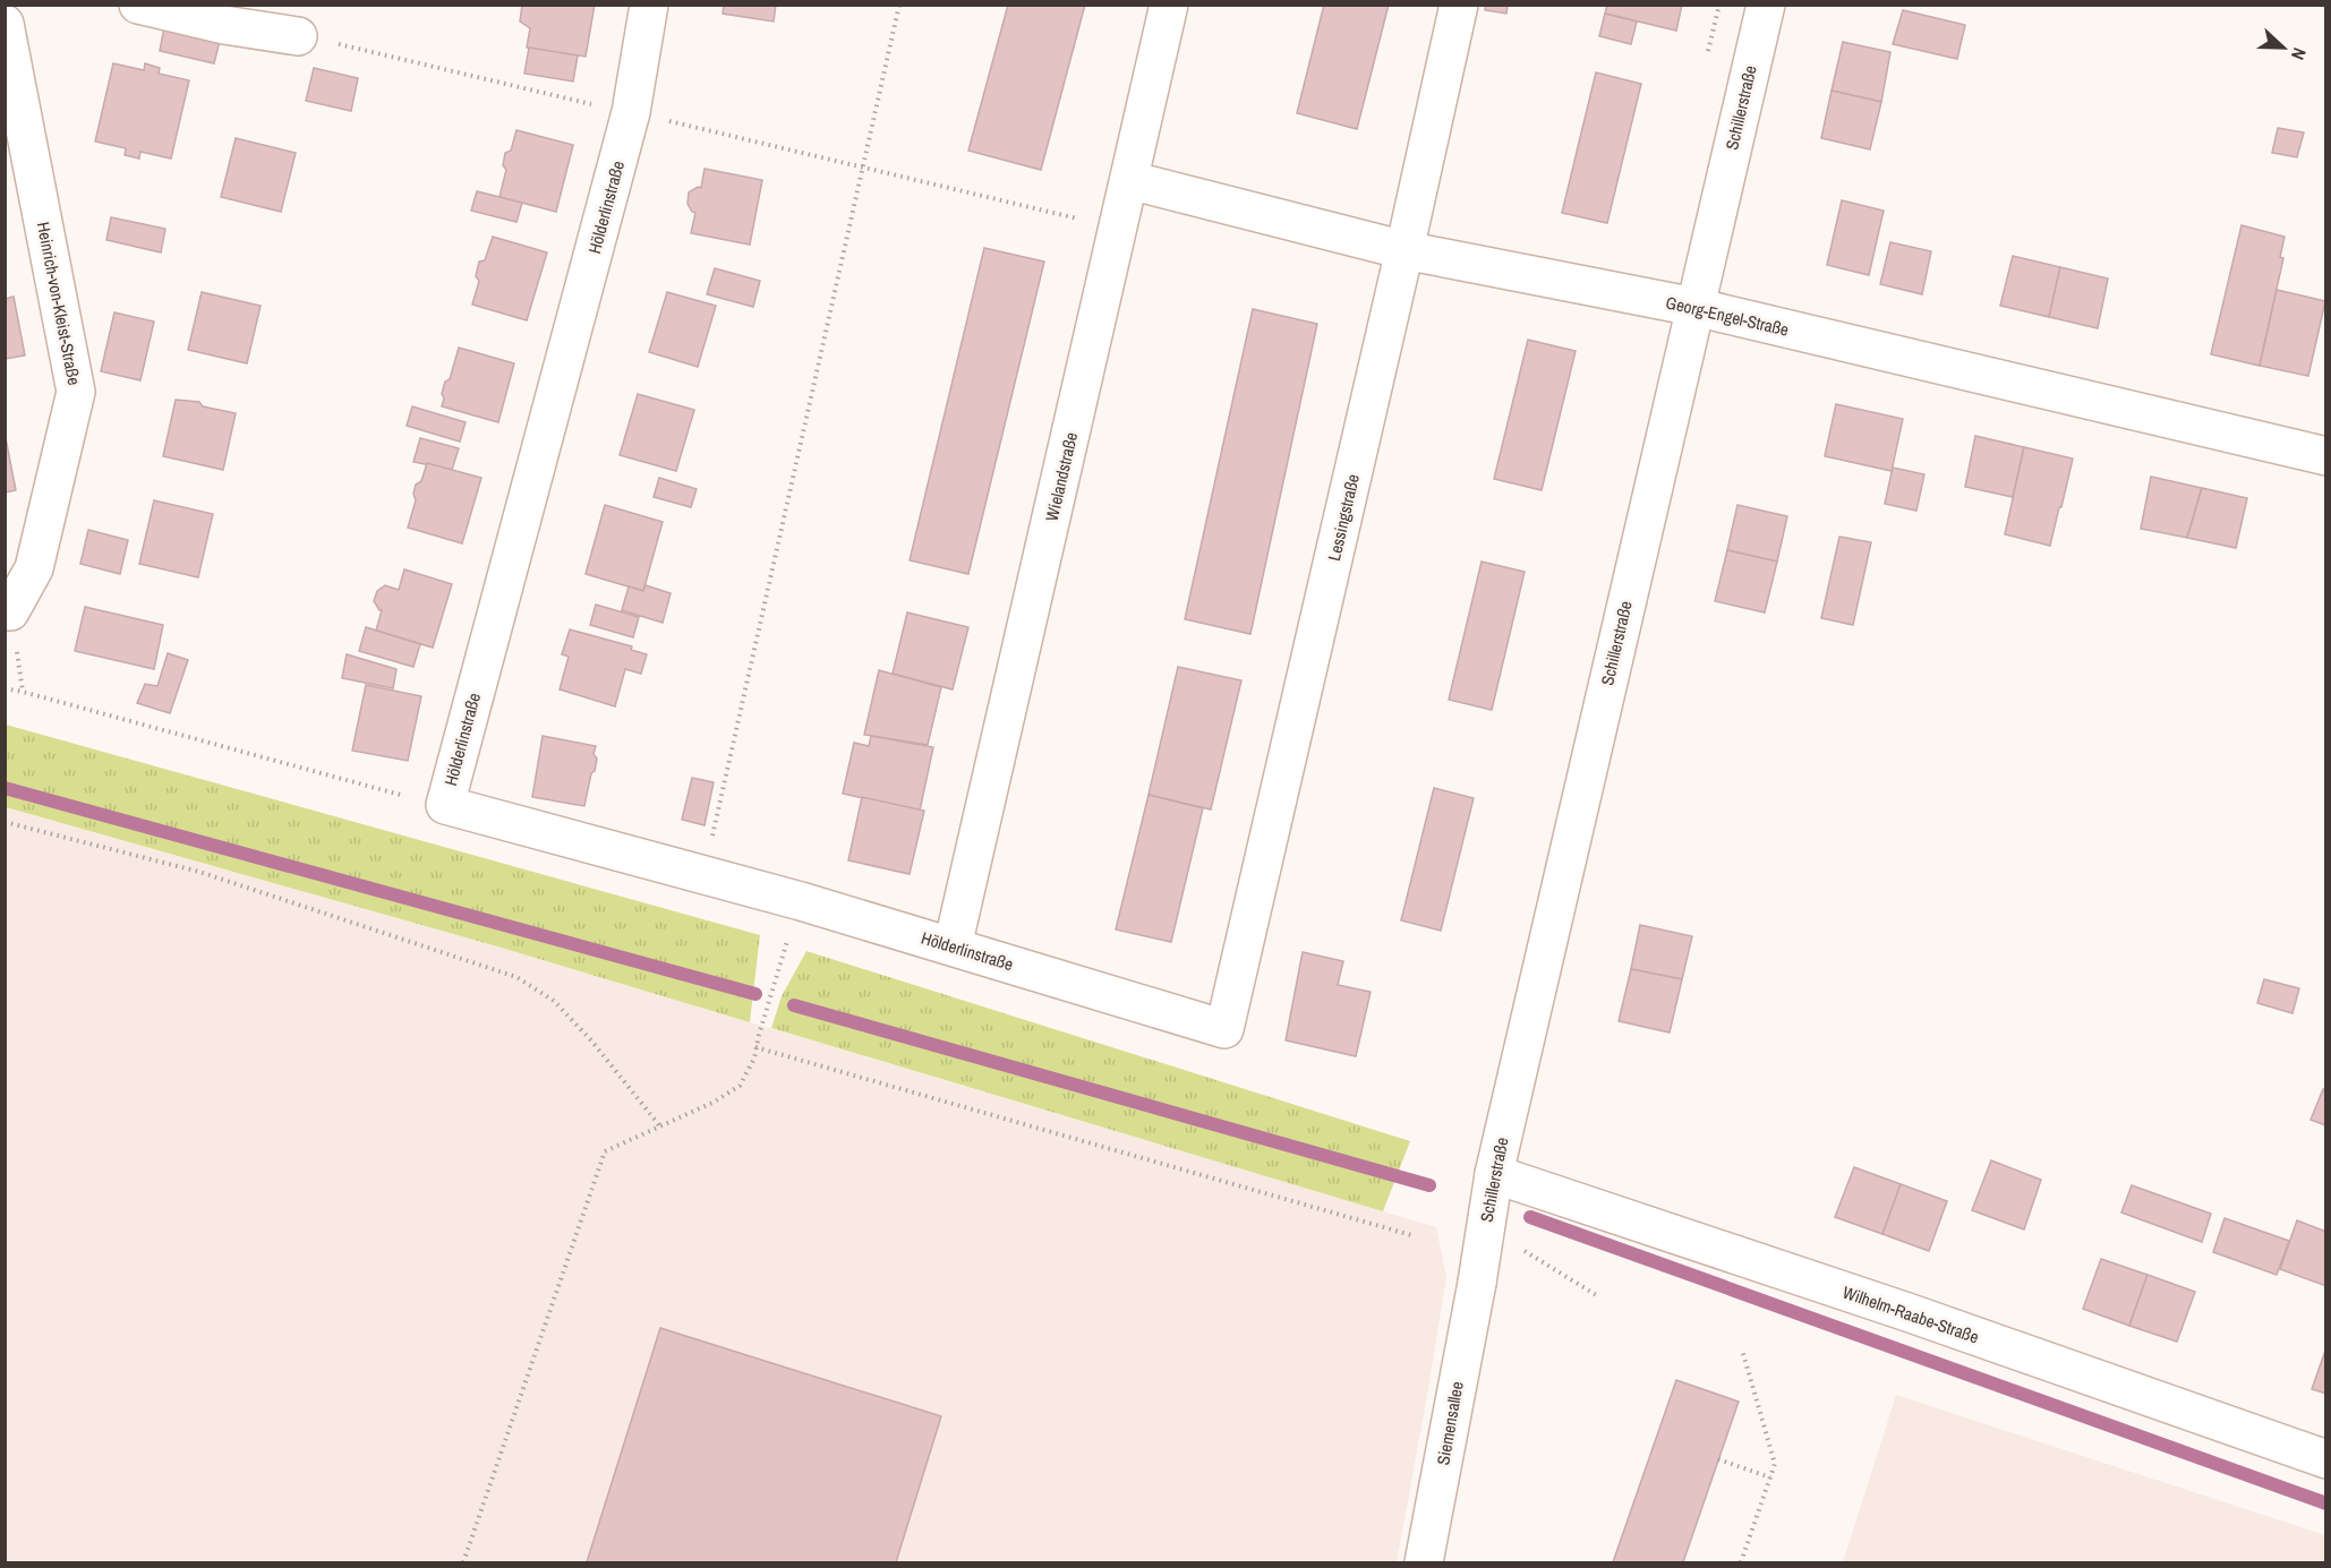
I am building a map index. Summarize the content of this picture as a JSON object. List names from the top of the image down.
{
  "streets": {
    "street": [
      "Schillerstraße",
      "Hölderlinstraße",
      "Heinrich-von-Kleist-Straße",
      "Georg-Engel-Straße",
      "Wielandstraße",
      "Lessingstraße",
      "Wilhelm-Raabe-Straße",
      "Siemensallee"
    ]
  },
  "crossings": [
    ["Schillerstraße", "Georg-Engel-Straße"],
    ["Schillerstraße", "Wilhelm-Raabe-Straße"],
    ["Schillerstraße", "Siemensallee"],
    ["Hölderlinstraße", "Wielandstraße"],
    ["Hölderlinstraße", "Lessingstraße"],
    ["Georg-Engel-Straße", "Wielandstraße"],
    ["Georg-Engel-Straße", "Lessingstraße"]
  ],
  "north": "right"
}
